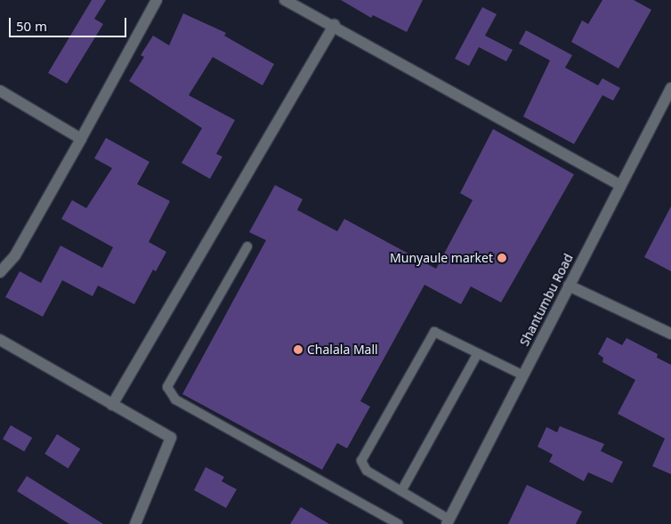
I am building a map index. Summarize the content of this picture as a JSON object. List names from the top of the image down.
{
  "streets": {
    "street": ["Shantumbu Road"]
  },
  "places": ["Munyaule market", "Chalala Mall"],
  "scale_bar": "50 m"
}
